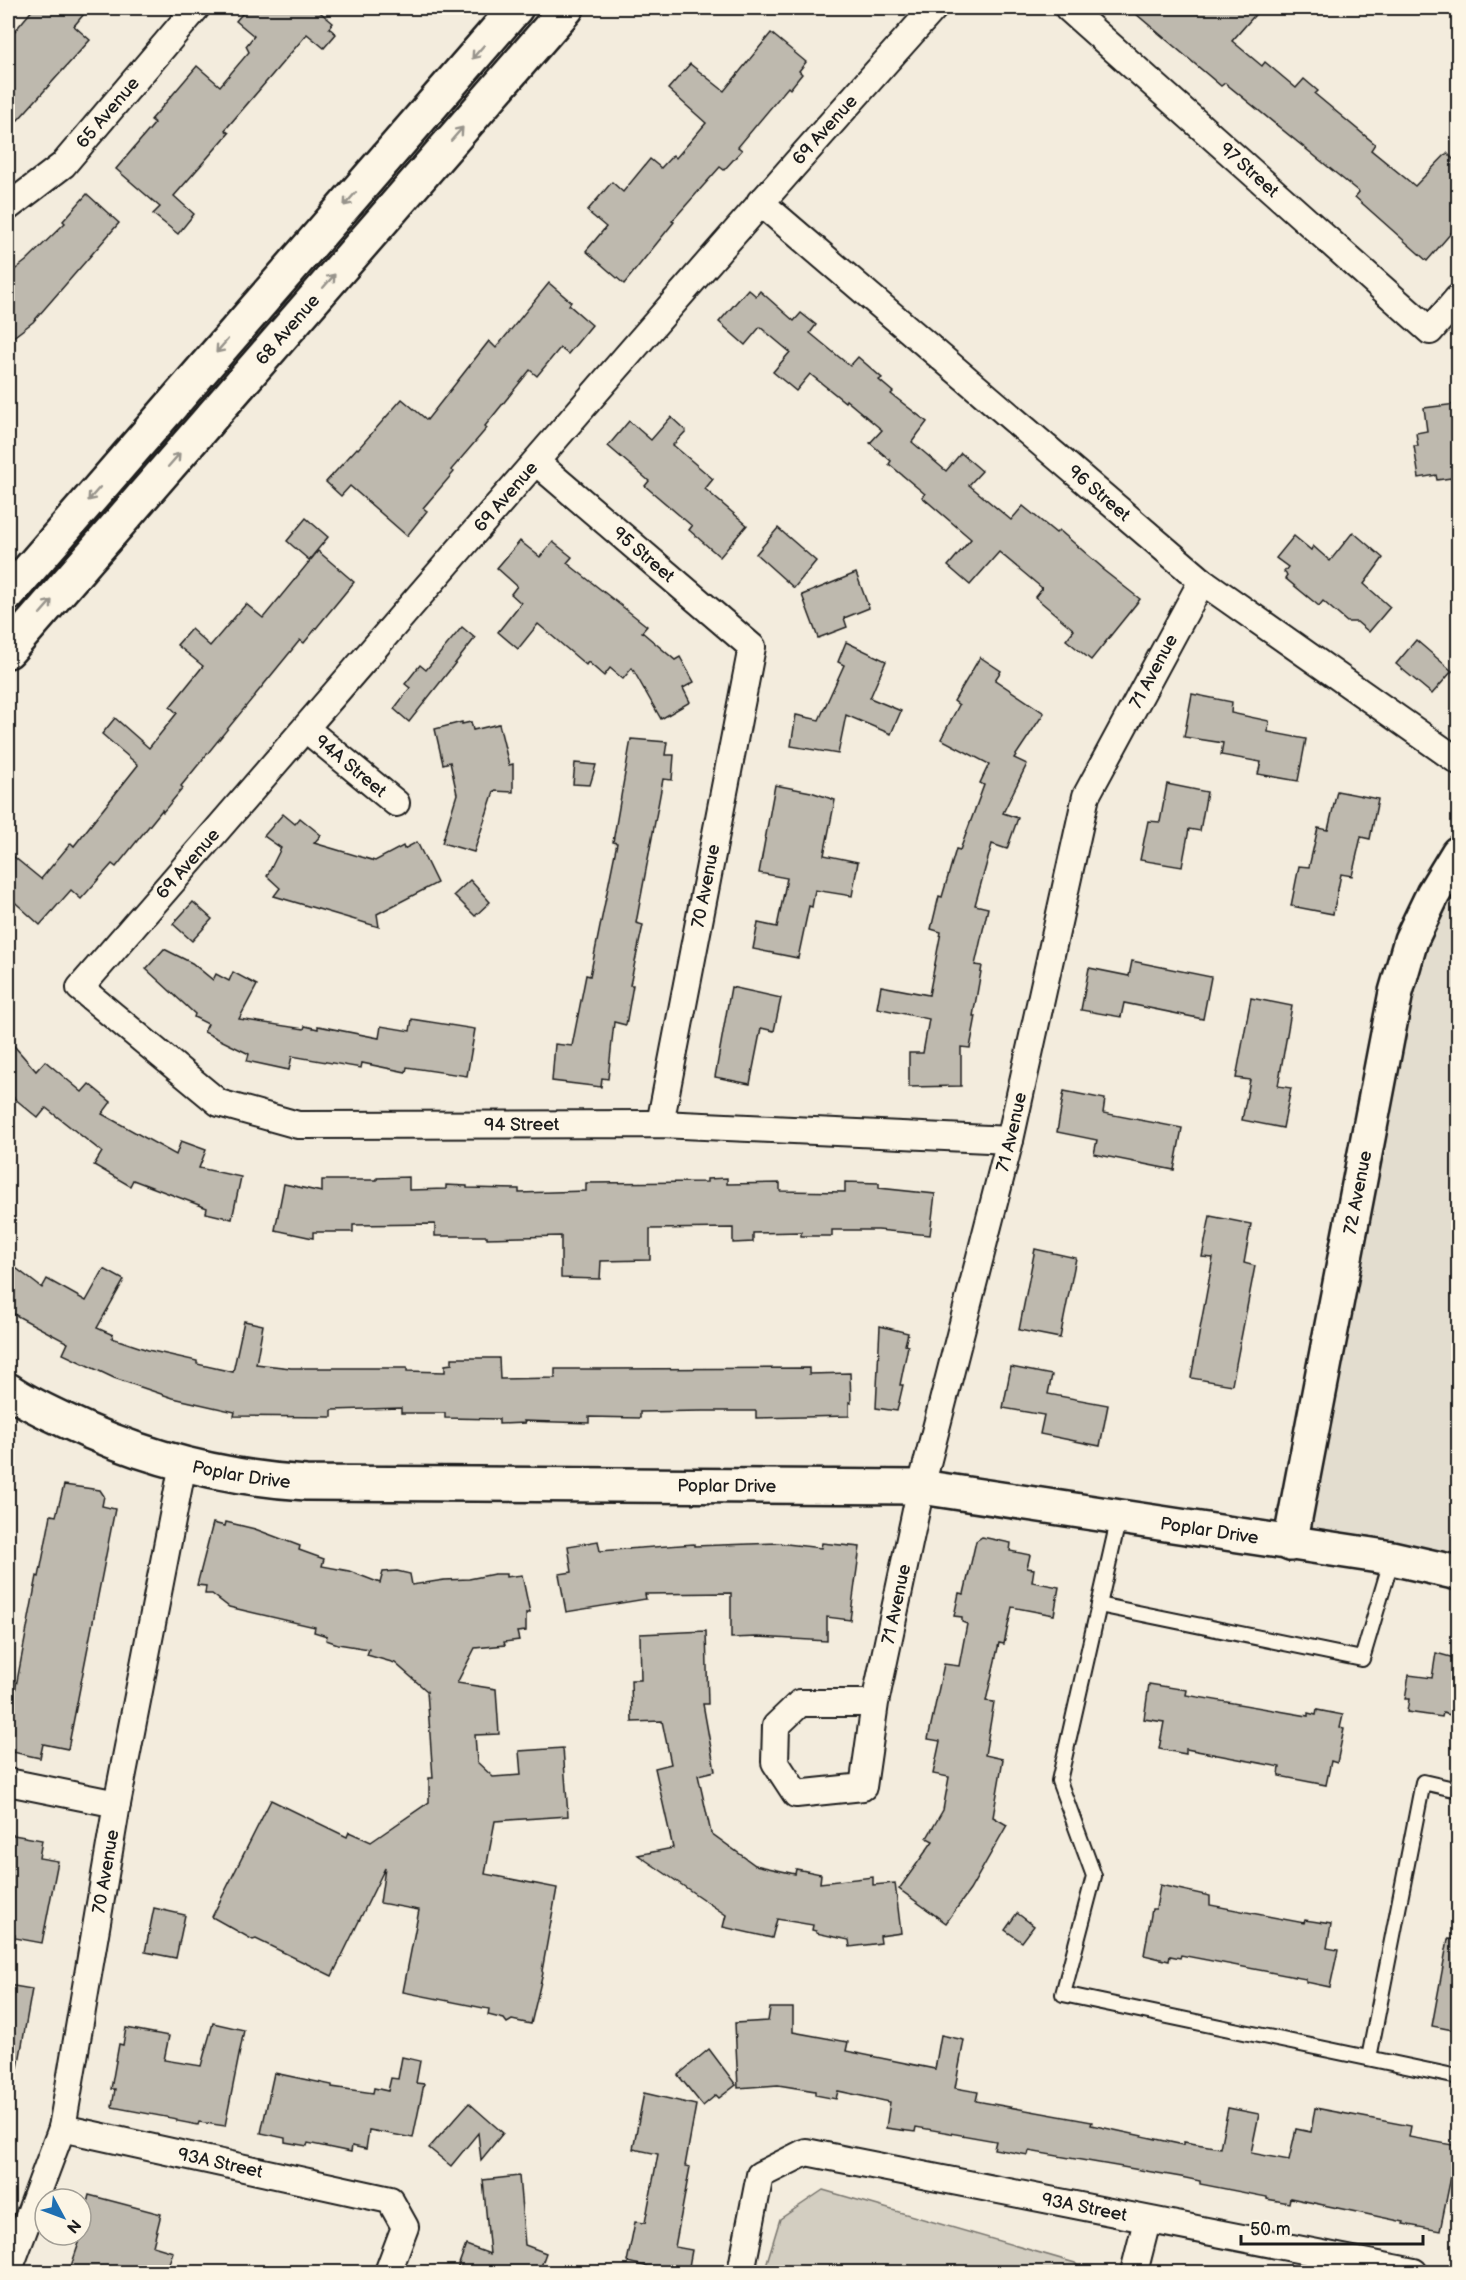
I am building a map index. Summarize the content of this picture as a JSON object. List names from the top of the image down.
{
  "streets": {
    "street": [
      "65 Avenue",
      "69 Avenue",
      "97 Street",
      "68 Avenue",
      "96 Street",
      "95 Street",
      "71 Avenue",
      "94A Street",
      "70 Avenue",
      "94 Street",
      "72 Avenue",
      "Poplar Drive",
      "93A Street"
    ]
  },
  "crossings": [
    ["69 Avenue", "96 Street"],
    ["69 Avenue", "95 Street"],
    ["69 Avenue", "94A Street"],
    ["69 Avenue", "94 Street"],
    ["96 Street", "71 Avenue"],
    ["95 Street", "70 Avenue"],
    ["71 Avenue", "94 Street"],
    ["71 Avenue", "Poplar Drive"],
    ["70 Avenue", "94 Street"],
    ["70 Avenue", "Poplar Drive"],
    ["70 Avenue", "93A Street"],
    ["72 Avenue", "Poplar Drive"]
  ],
  "scale_bar": "50 m",
  "north": "bottom right"
}
